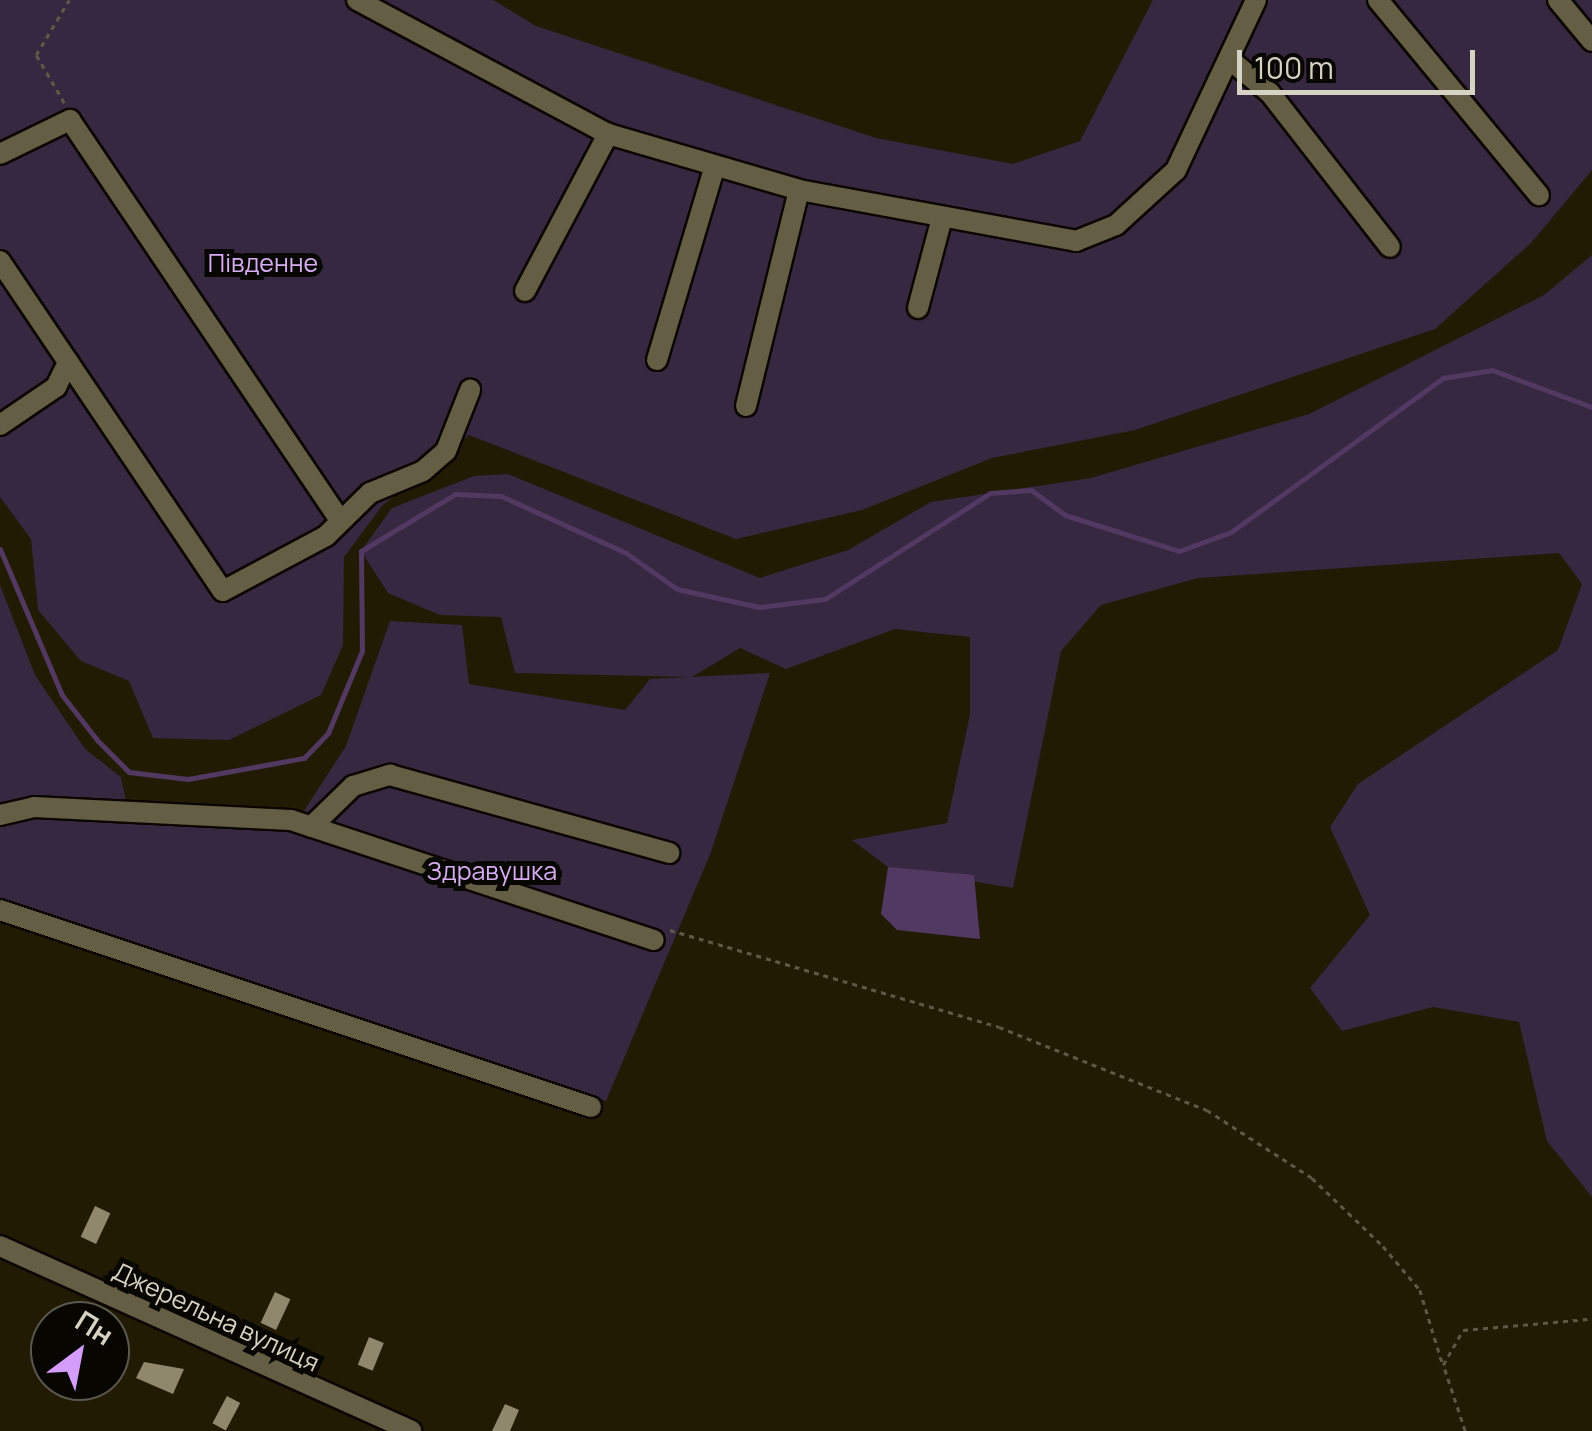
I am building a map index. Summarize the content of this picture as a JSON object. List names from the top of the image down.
{
  "streets": {
    "street": ["Джерельна вулиця"]
  },
  "parks": ["Південне", "Здравушка"],
  "scale_bar": "100 m",
  "north": "top right"
}
